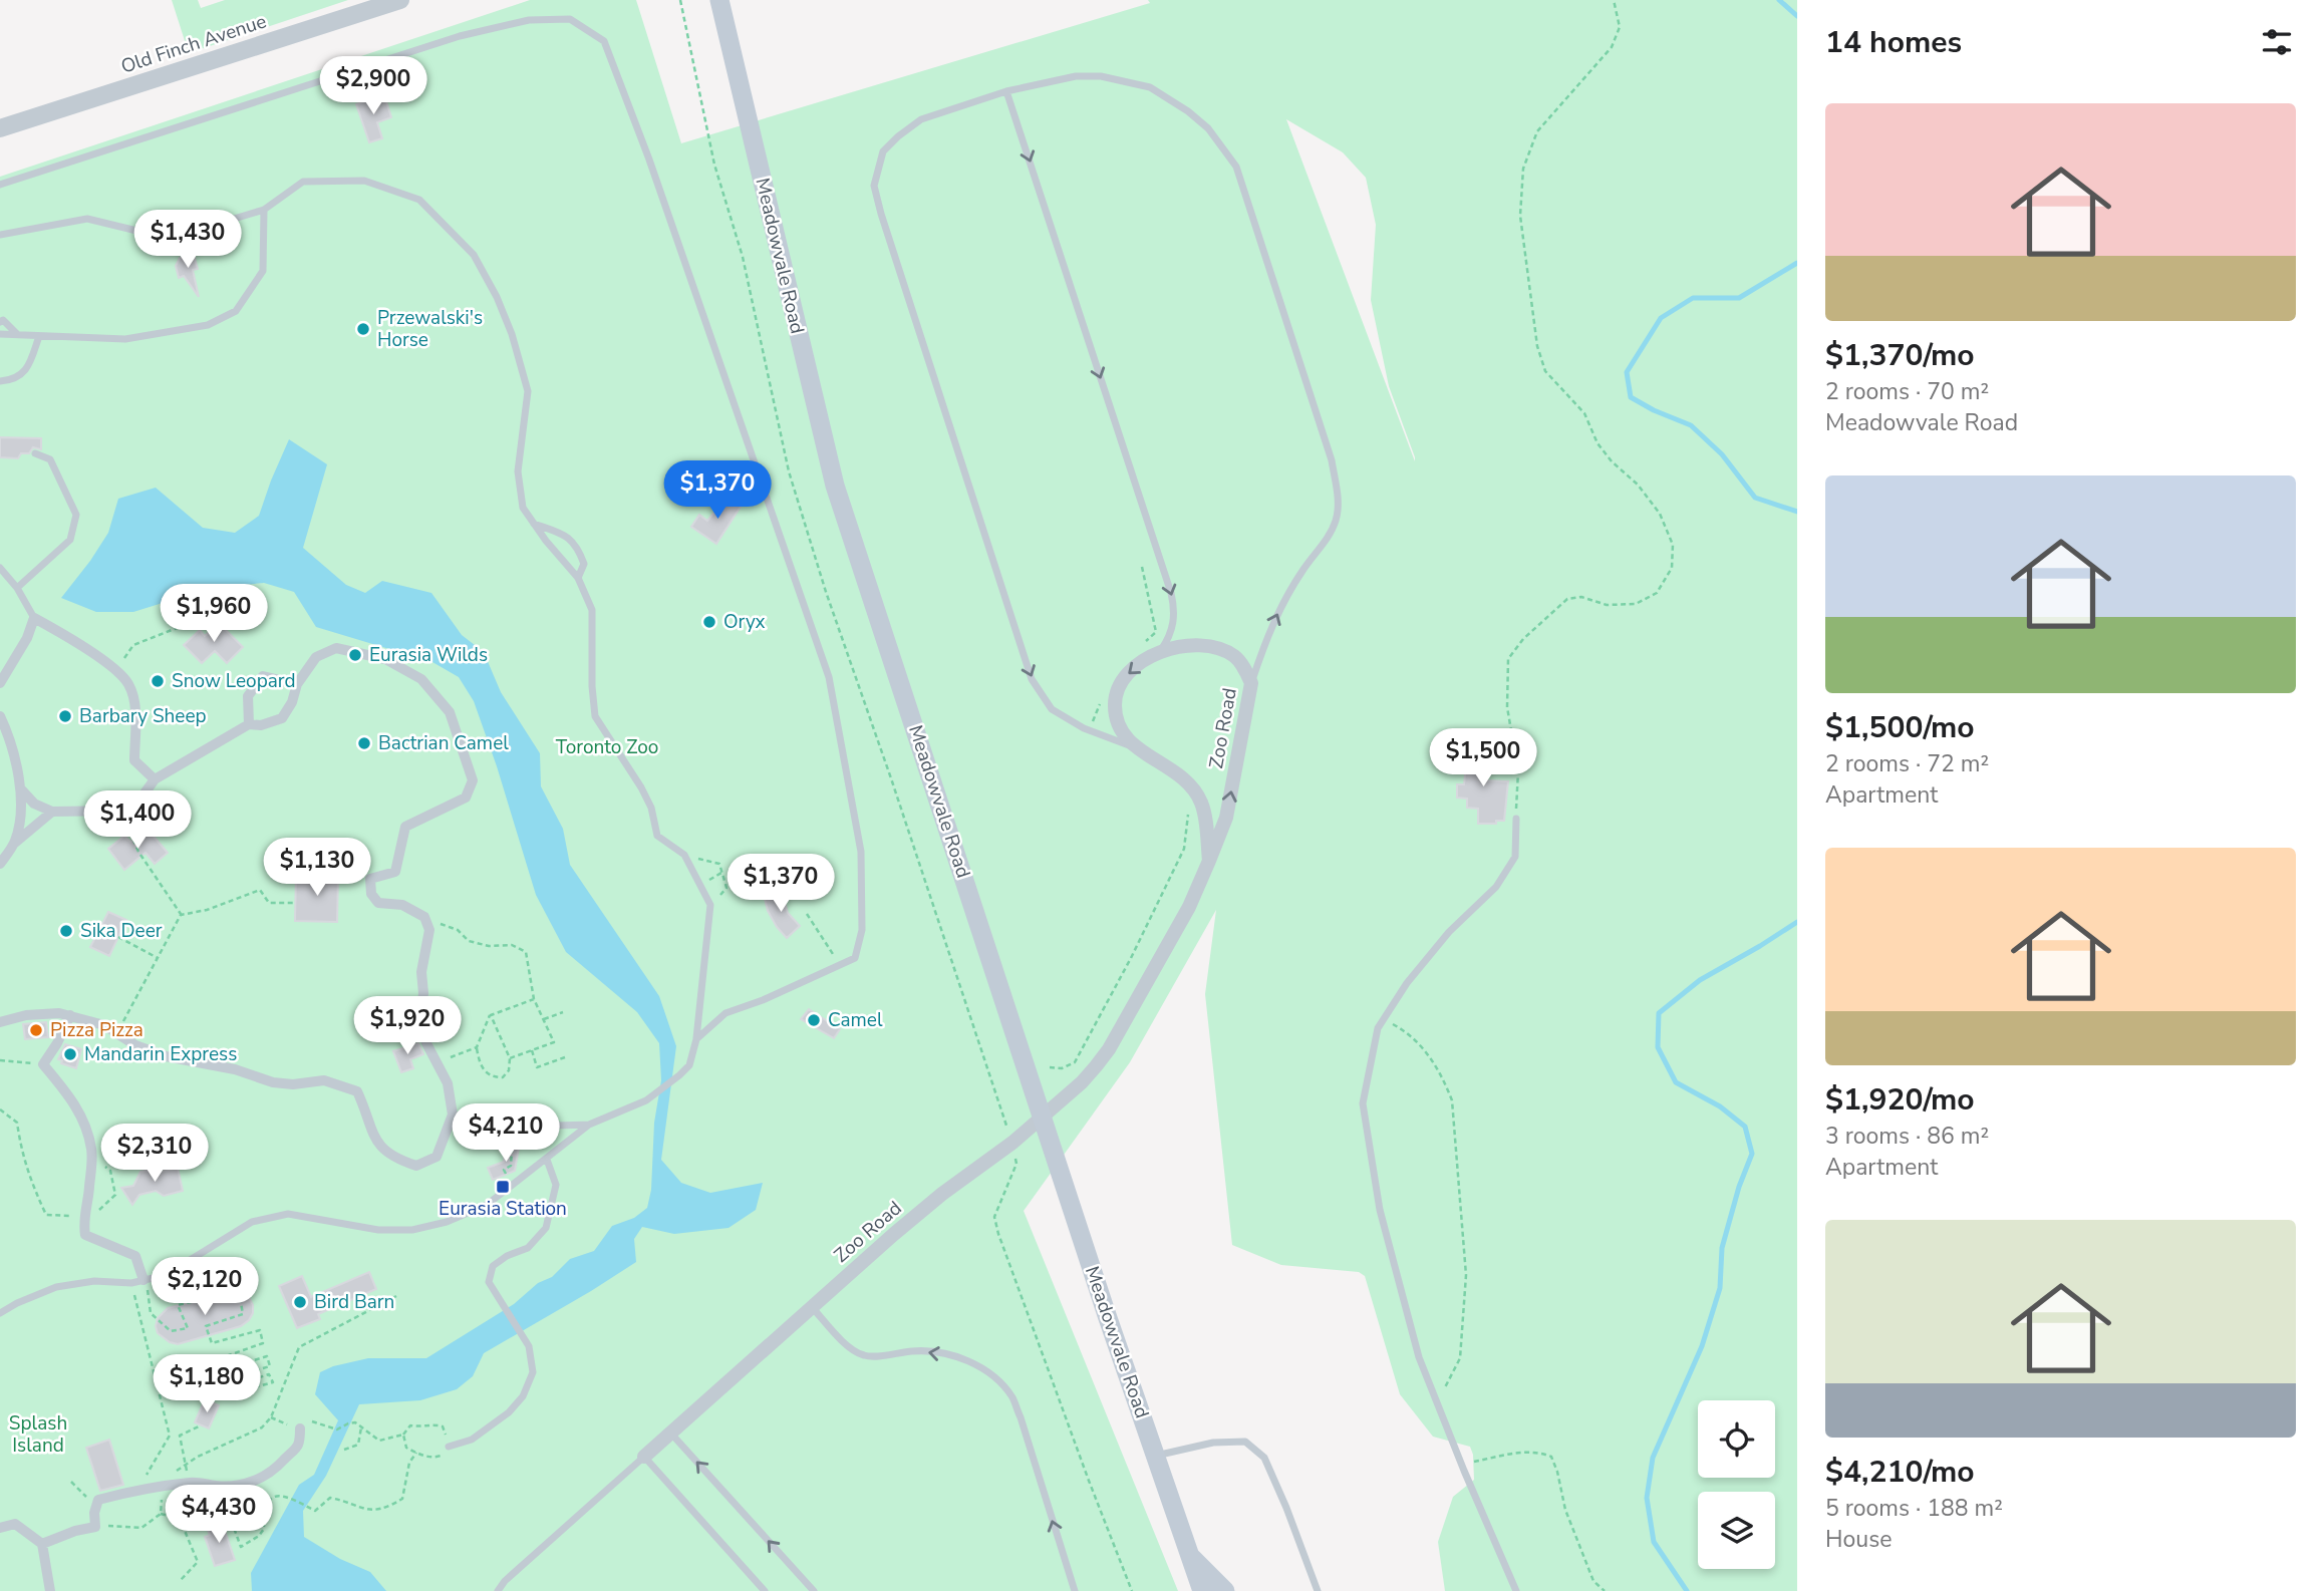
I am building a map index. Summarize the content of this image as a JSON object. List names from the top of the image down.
{
  "streets": {
    "main road": ["Meadowvale Road"],
    "street": ["Old Finch Avenue", "Zoo Road"]
  },
  "crossings": [
    ["Meadowvale Road", "Zoo Road"]
  ],
  "parks": ["Toronto Zoo", "Splash Island"],
  "places": {
    "other": [
      "Przewalski's Horse",
      "Oryx",
      "Eurasia Wilds",
      "Snow Leopard",
      "Barbary Sheep",
      "Bactrian Camel",
      "Sika Deer",
      "Camel",
      "Pizza Pizza",
      "Mandarin Express",
      "Bird Barn"
    ],
    "transit": ["Eurasia Station"]
  },
  "page": {
    "heading": "14 homes",
    "price": [
      "$2,900",
      "$1,430",
      "$1,370",
      "$1,960",
      "$1,500",
      "$1,400",
      "$1,130",
      "$1,370",
      "$1,920",
      "$4,210",
      "$2,310",
      "$2,120",
      "$1,180",
      "$4,430"
    ],
    "list": [
      {
        "name": "$1,370/mo",
        "note": "2 rooms · 70 m² · Meadowvale Road"
      },
      {
        "name": "$1,500/mo",
        "note": "2 rooms · 72 m² · Apartment"
      },
      {
        "name": "$1,920/mo",
        "note": "3 rooms · 86 m² · Apartment"
      },
      {
        "name": "$4,210/mo",
        "note": "5 rooms · 188 m² · House"
      }
    ]
  }
}
